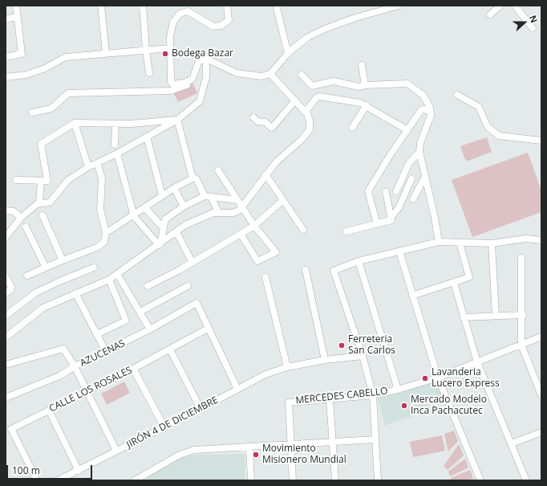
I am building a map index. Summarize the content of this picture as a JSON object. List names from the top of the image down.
{
  "streets": {
    "street": [
      "AZUCENAS",
      "CALLE LOS ROSALES",
      "MERCEDES CABELLO",
      "JIRÓN 4 DE DICIEMBRE"
    ]
  },
  "crossings": [
    ["AZUCENAS", "CALLE LOS ROSALES"]
  ],
  "places": [
    "Bodega Bazar",
    "Ferreteria San Carlos",
    "Lavanderia Lucero Express",
    "Mercado Modelo Inca Pachacutec",
    "Movimiento Misionero Mundial"
  ],
  "scale_bar": "100 m",
  "north": "right"
}
